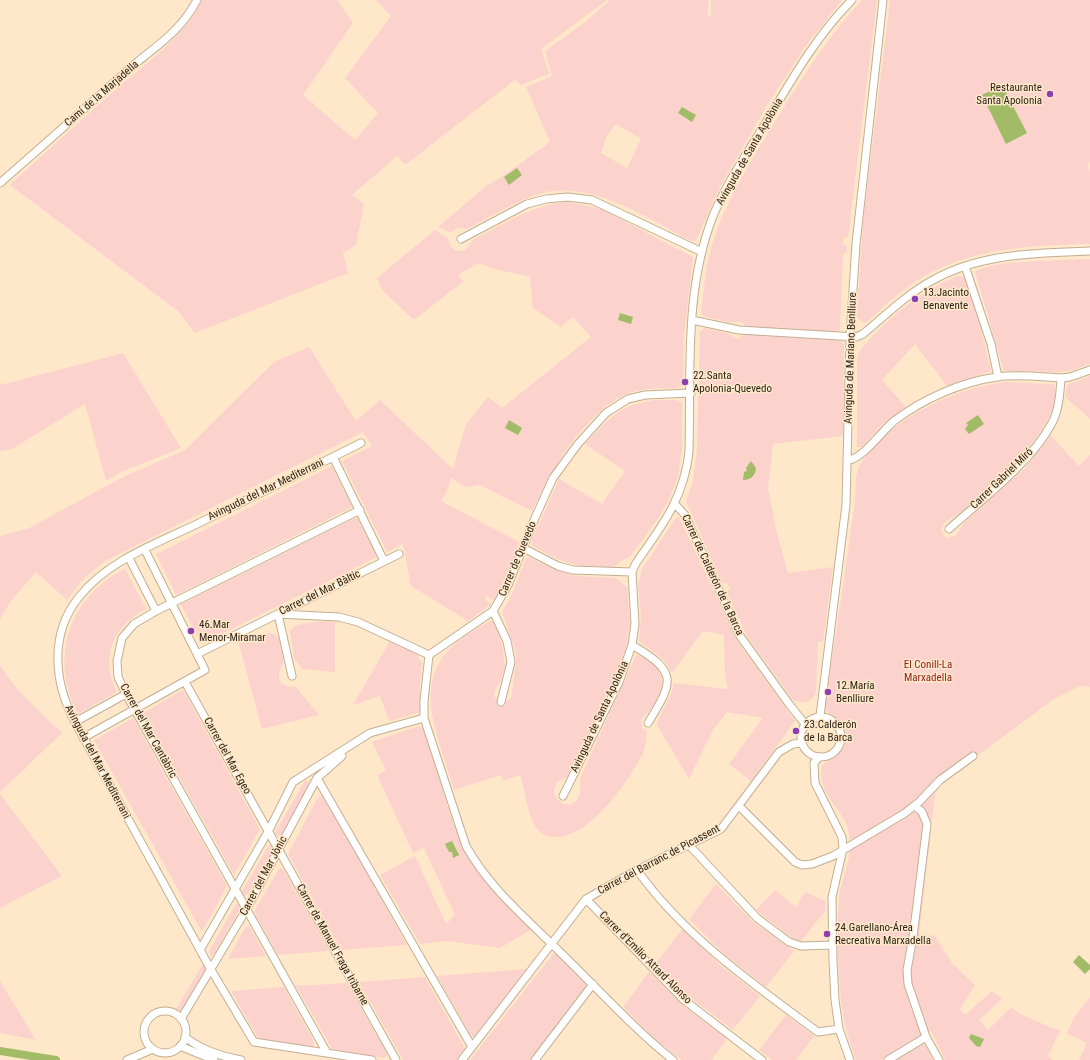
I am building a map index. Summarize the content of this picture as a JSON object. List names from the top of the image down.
{
  "streets": {
    "street": [
      "Camí de la Marjadella",
      "Avinguda de Santa Apolònia",
      "Avinguda de Mariano Benlliure",
      "Carrer Gabriel Miró",
      "Avinguda del Mar Mediterrani",
      "Carrer de Quevedo",
      "Carrer de Calderón de la Barca",
      "Carrer del Mar Bàltic",
      "Carrer del Mar Cantàbric",
      "Carrer del Mar Egeo",
      "Carrer del Barranc de Picassent",
      "Carrer del Mar Jònic",
      "Carrer de Manuel Fraga Iribarne",
      "Carrer d'Emilio Attard Alonso"
    ]
  },
  "crossings": [
    ["Avinguda de Santa Apolònia", "Carrer de Quevedo"],
    ["Avinguda de Santa Apolònia", "Carrer de Calderón de la Barca"],
    ["Avinguda de Mariano Benlliure", "Carrer de Calderón de la Barca"],
    ["Avinguda de Mariano Benlliure", "Carrer del Barranc de Picassent"],
    ["Avinguda del Mar Mediterrani", "Carrer del Mar Cantàbric"],
    ["Avinguda del Mar Mediterrani", "Carrer del Mar Jònic"],
    ["Carrer de Calderón de la Barca", "Carrer del Barranc de Picassent"],
    ["Carrer del Mar Cantàbric", "Carrer del Mar Jònic"],
    ["Carrer del Mar Egeo", "Carrer del Mar Jònic"],
    ["Carrer del Mar Egeo", "Carrer de Manuel Fraga Iribarne"],
    ["Carrer del Barranc de Picassent", "Carrer d'Emilio Attard Alonso"],
    ["Carrer del Mar Jònic", "Carrer de Manuel Fraga Iribarne"]
  ],
  "parks": ["El Conill-La Marxadella"],
  "places": [
    "Restaurante Santa Apolonia",
    "13.Jacinto Benavente",
    "22.Santa Apolonia-Quevedo",
    "46.Mar Menor-Miramar",
    "12.María Benlliure",
    "23.Calderón de la Barca",
    "24.Garellano-Área Recreativa Marxadella"
  ]
}
